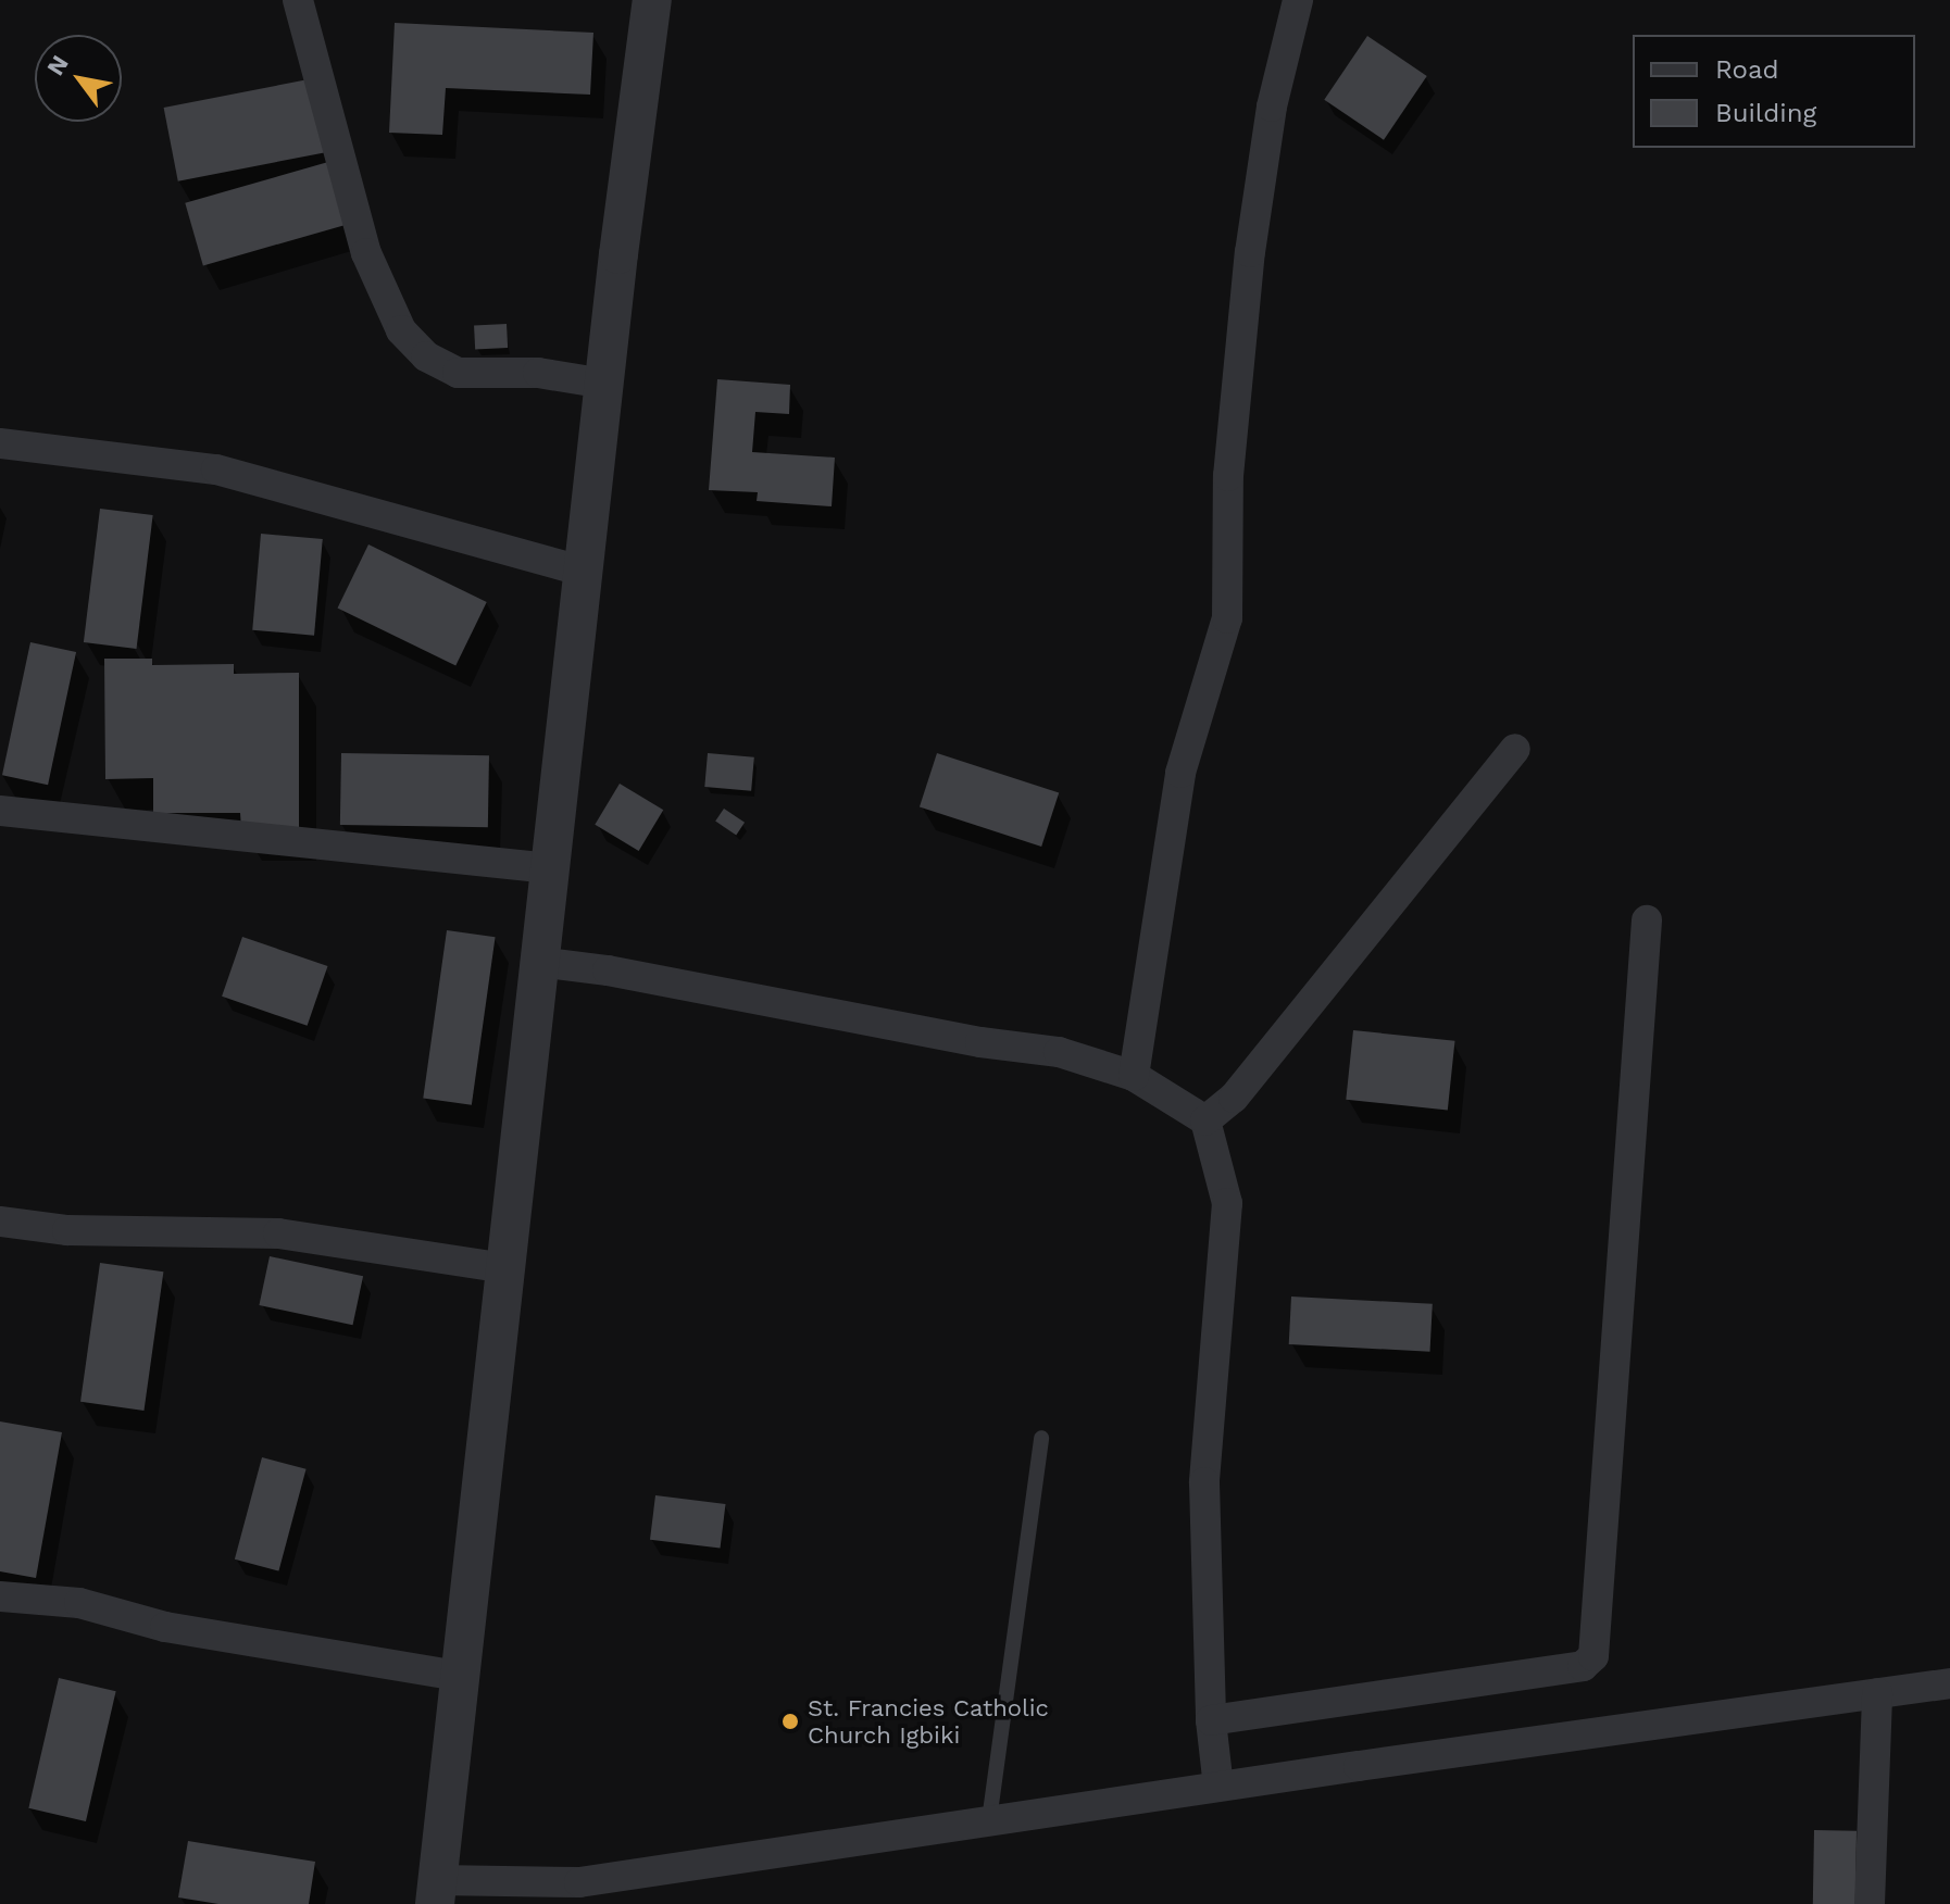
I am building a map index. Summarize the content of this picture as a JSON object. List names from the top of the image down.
{
  "places": ["St. Francies Catholic Church Igbiki"],
  "legend": ["Road", "Building"],
  "north": "top left"
}
